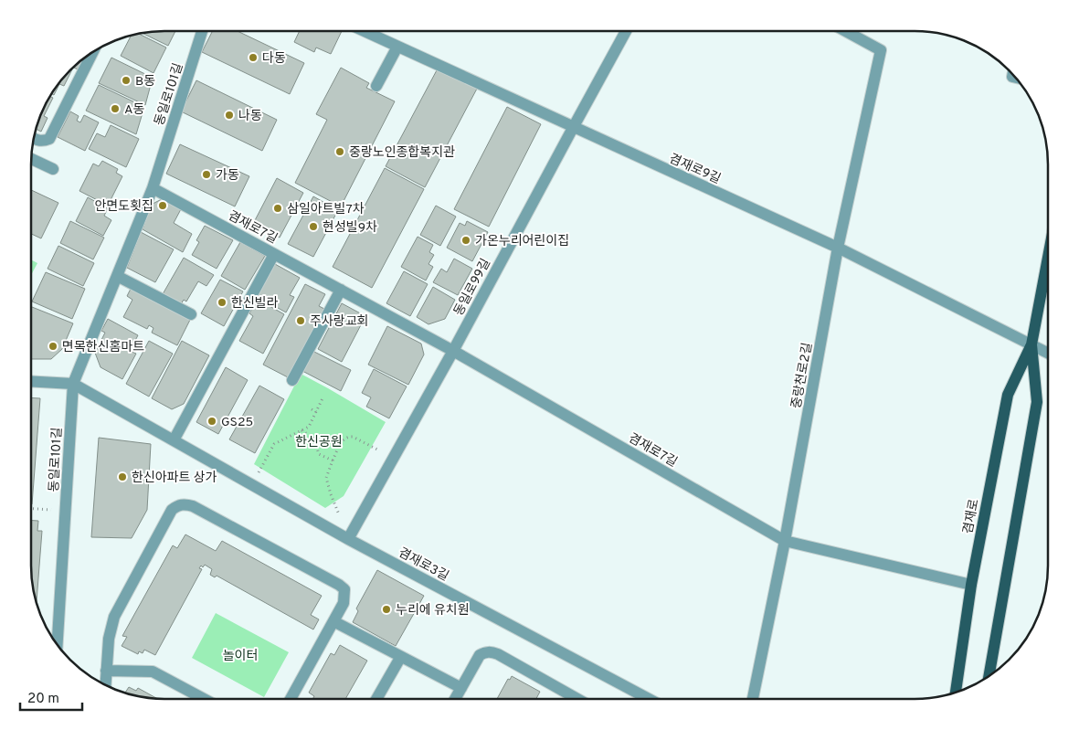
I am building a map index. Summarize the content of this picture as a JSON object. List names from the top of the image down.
{
  "streets": {
    "main road": ["겸재로"],
    "street": [
      "동일로101길",
      "겸재로9길",
      "겸재로7길",
      "동일로99길",
      "중랑천로2길",
      "겸재로3길"
    ]
  },
  "crossings": [
    ["동일로101길", "겸재로7길"],
    ["동일로101길", "겸재로3길"],
    ["겸재로9길", "동일로99길"],
    ["겸재로9길", "중랑천로2길"],
    ["겸재로9길", "겸재로"],
    ["겸재로7길", "동일로99길"],
    ["겸재로7길", "중랑천로2길"],
    ["겸재로7길", "겸재로"],
    ["동일로99길", "겸재로3길"]
  ],
  "parks": ["한신공원", "놀이터"],
  "places": [
    "다동",
    "B동",
    "A동",
    "나동",
    "중랑노인종합복지관",
    "가동",
    "안면도횟집",
    "삼일아트빌7차",
    "현성빌9차",
    "가온누리어린이집",
    "한신빌라",
    "주사랑교회",
    "면목한신홈마트",
    "GS25",
    "한신아파트 상가",
    "누리에 유치원"
  ],
  "scale_bar": "20 m"
}
